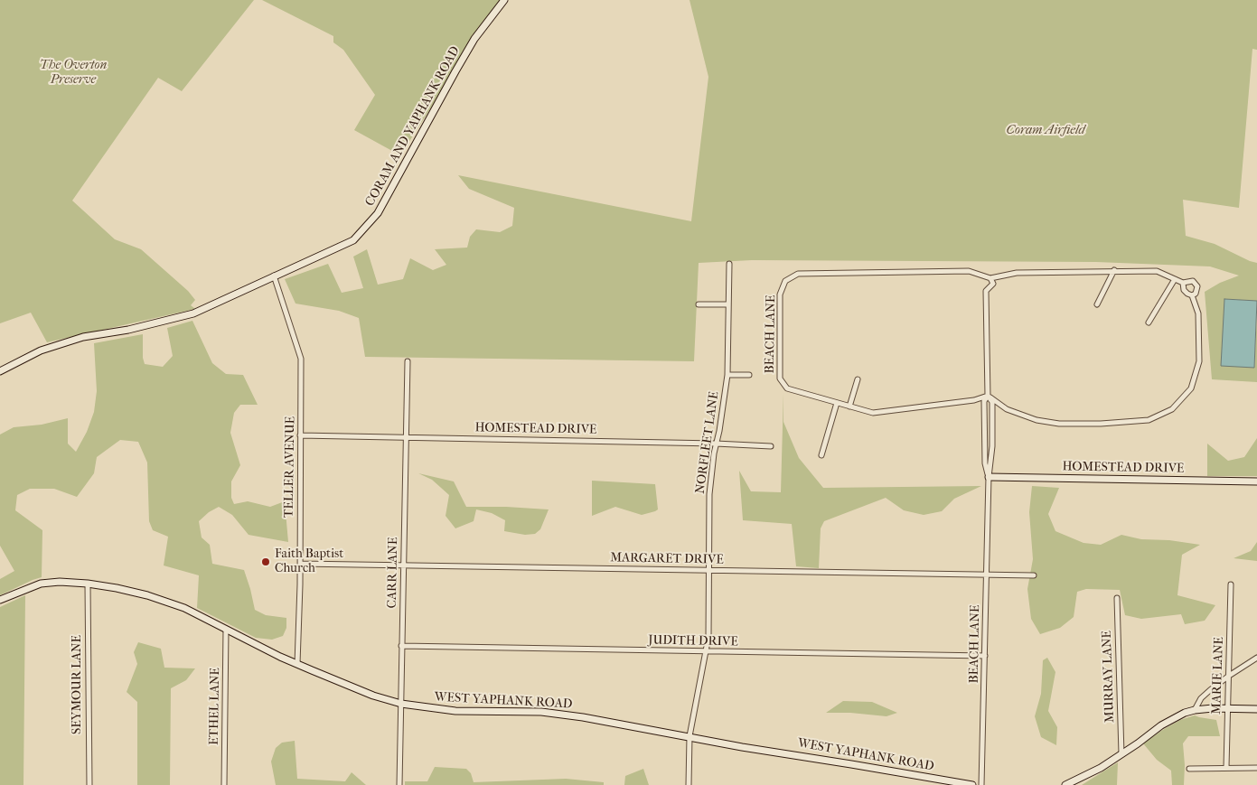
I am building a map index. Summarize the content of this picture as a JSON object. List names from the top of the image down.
{
  "streets": {
    "street": [
      "CORAM AND YAPHANK ROAD",
      "BEACH LANE",
      "HOMESTEAD DRIVE",
      "NORFLEET LANE",
      "TELLER AVENUE",
      "MARGARET DRIVE",
      "CARR LANE",
      "JUDITH DRIVE",
      "MARIE LANE",
      "MURRAY LANE",
      "SEYMOUR LANE",
      "WEST YAPHANK ROAD",
      "ETHEL LANE"
    ]
  },
  "crossings": [
    ["CORAM AND YAPHANK ROAD", "TELLER AVENUE"],
    ["BEACH LANE", "HOMESTEAD DRIVE"],
    ["BEACH LANE", "MARGARET DRIVE"],
    ["BEACH LANE", "JUDITH DRIVE"],
    ["HOMESTEAD DRIVE", "NORFLEET LANE"],
    ["HOMESTEAD DRIVE", "TELLER AVENUE"],
    ["HOMESTEAD DRIVE", "CARR LANE"],
    ["NORFLEET LANE", "MARGARET DRIVE"],
    ["NORFLEET LANE", "JUDITH DRIVE"],
    ["NORFLEET LANE", "WEST YAPHANK ROAD"],
    ["TELLER AVENUE", "MARGARET DRIVE"],
    ["TELLER AVENUE", "WEST YAPHANK ROAD"],
    ["MARGARET DRIVE", "CARR LANE"],
    ["CARR LANE", "JUDITH DRIVE"],
    ["CARR LANE", "WEST YAPHANK ROAD"],
    ["SEYMOUR LANE", "WEST YAPHANK ROAD"],
    ["WEST YAPHANK ROAD", "ETHEL LANE"]
  ],
  "parks": ["The Overton Preserve", "Coram Airfield"],
  "places": ["Faith Baptist Church"]
}
